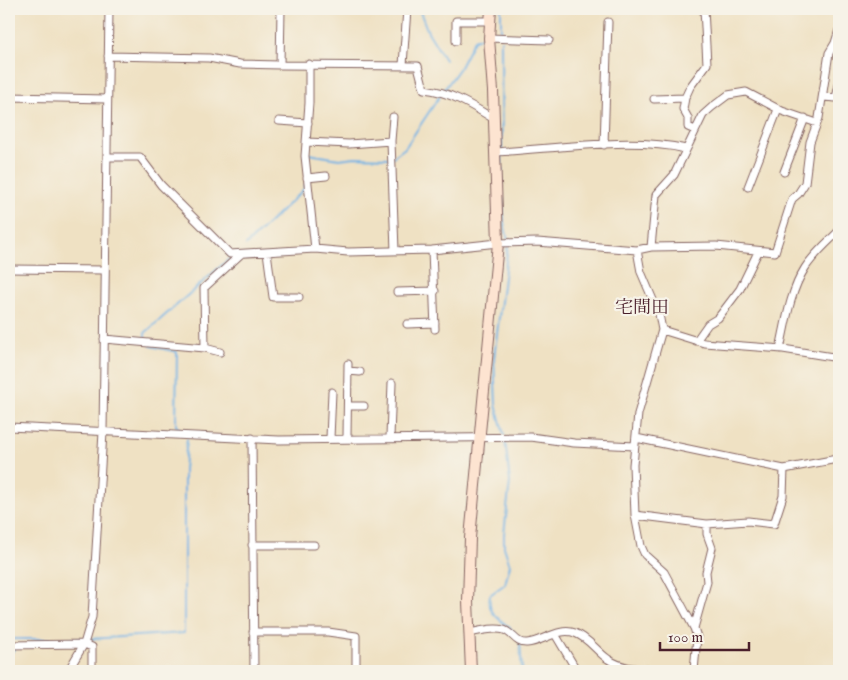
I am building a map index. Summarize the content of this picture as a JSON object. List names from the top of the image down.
{
  "districts": ["宅間田"],
  "scale_bar": "100 m"
}
